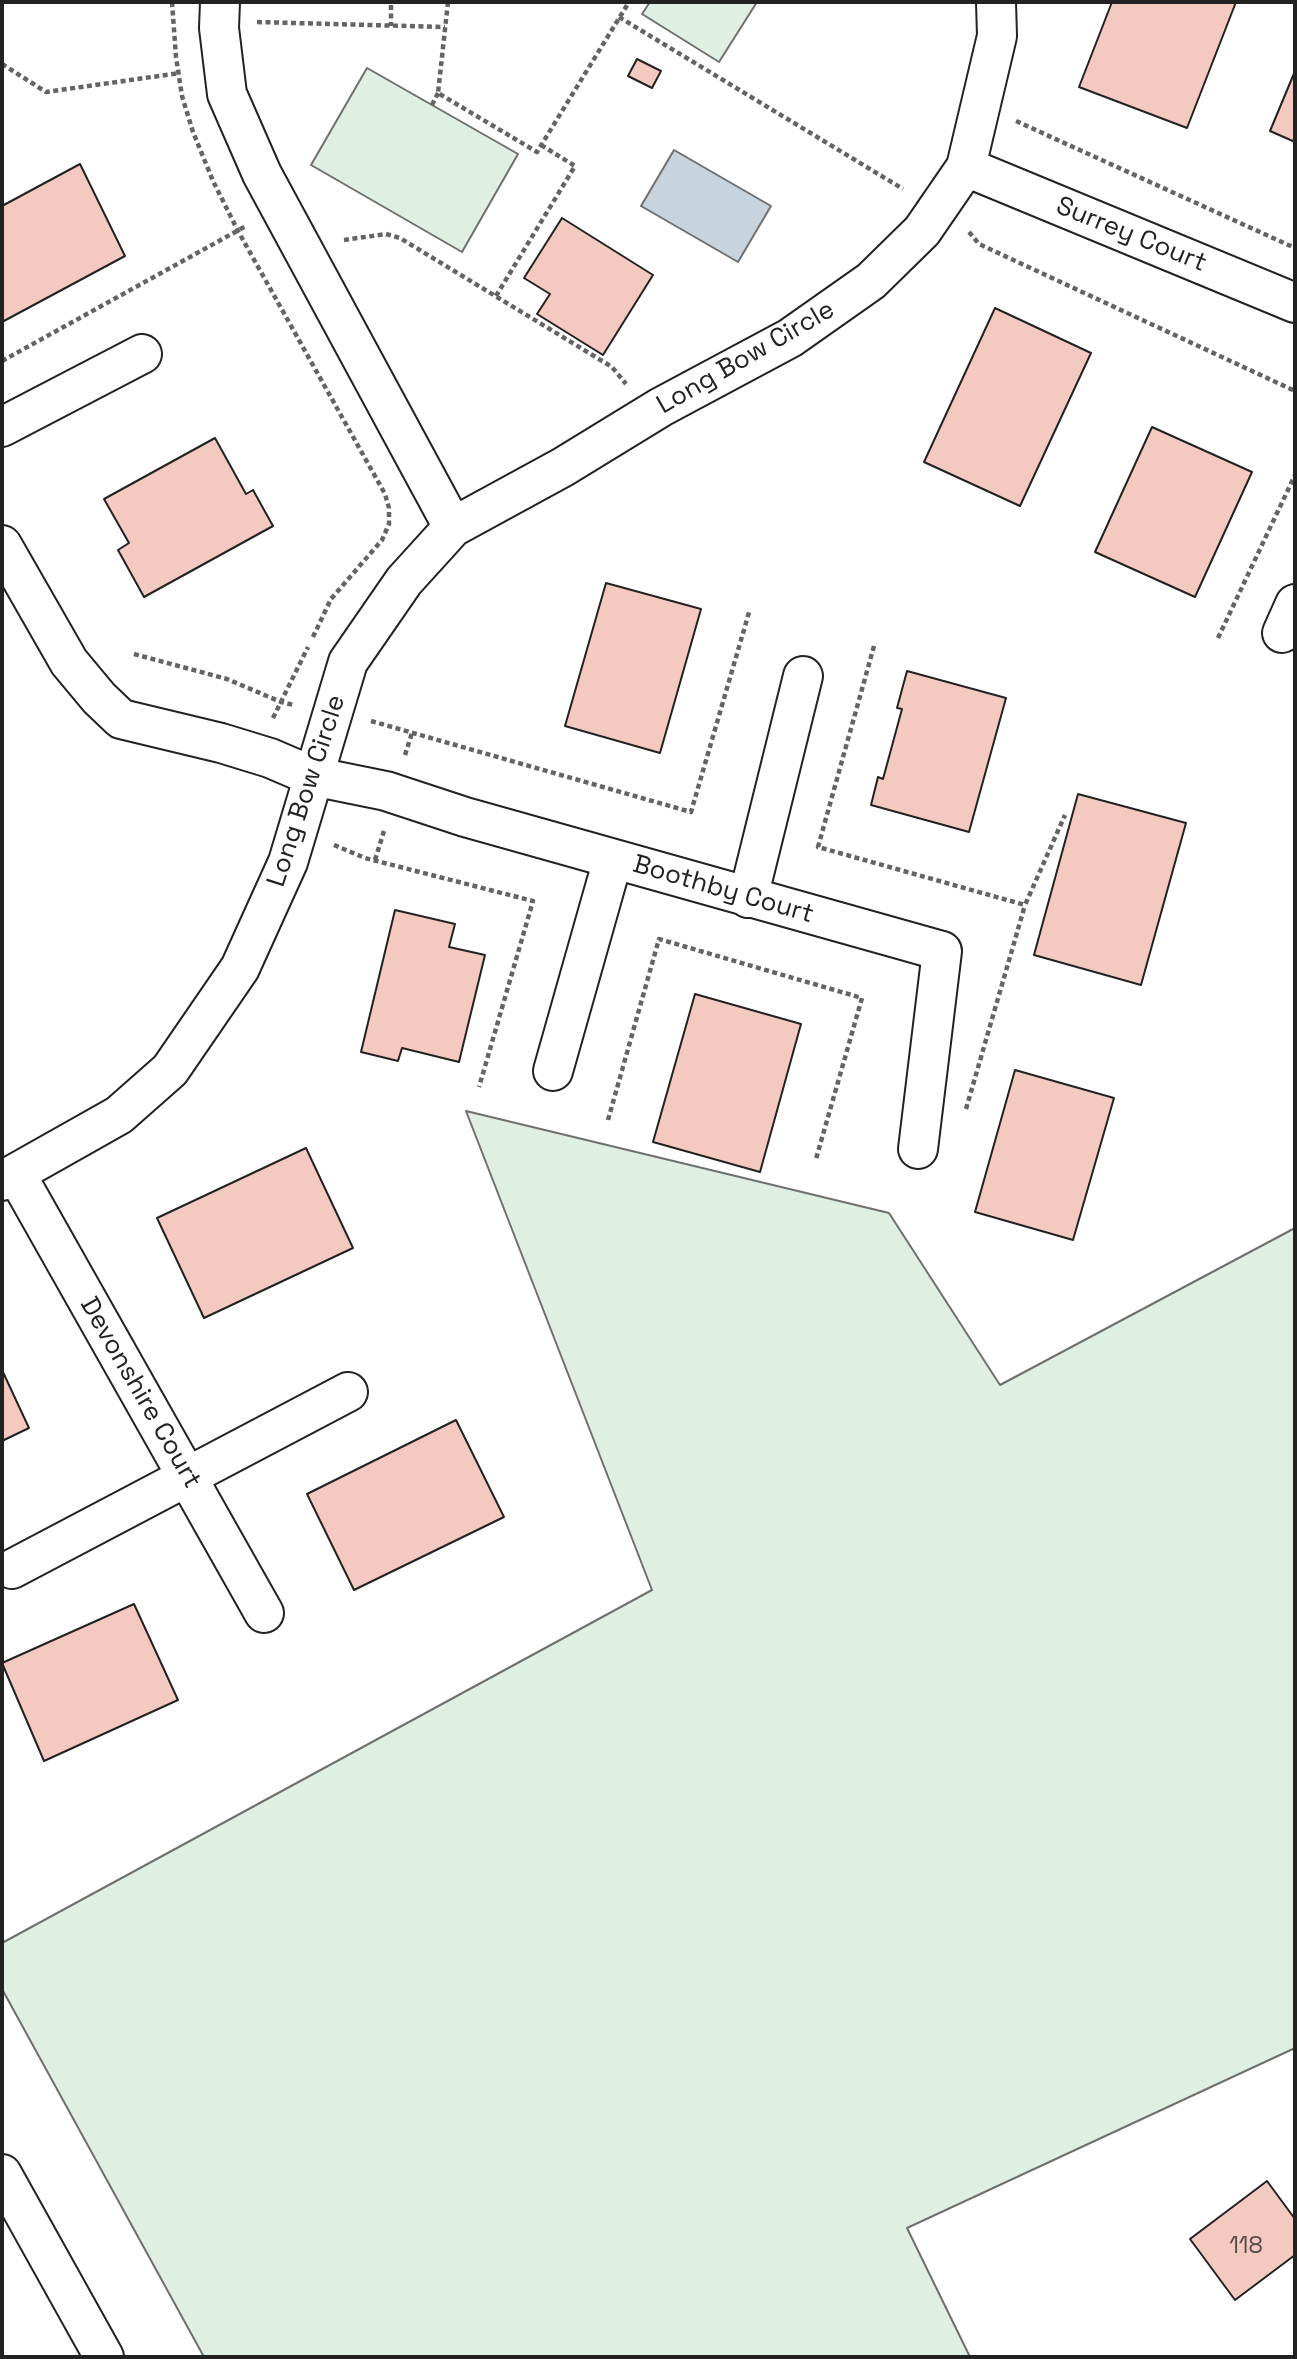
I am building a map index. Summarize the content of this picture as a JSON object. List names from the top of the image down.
{
  "streets": {
    "street": [
      "Surrey Court",
      "Long Bow Circle",
      "Boothby Court",
      "Devonshire Court"
    ]
  },
  "crossings": [
    ["Surrey Court", "Long Bow Circle"],
    ["Long Bow Circle", "Boothby Court"],
    ["Long Bow Circle", "Devonshire Court"]
  ],
  "house_numbers": ["118"]
}
